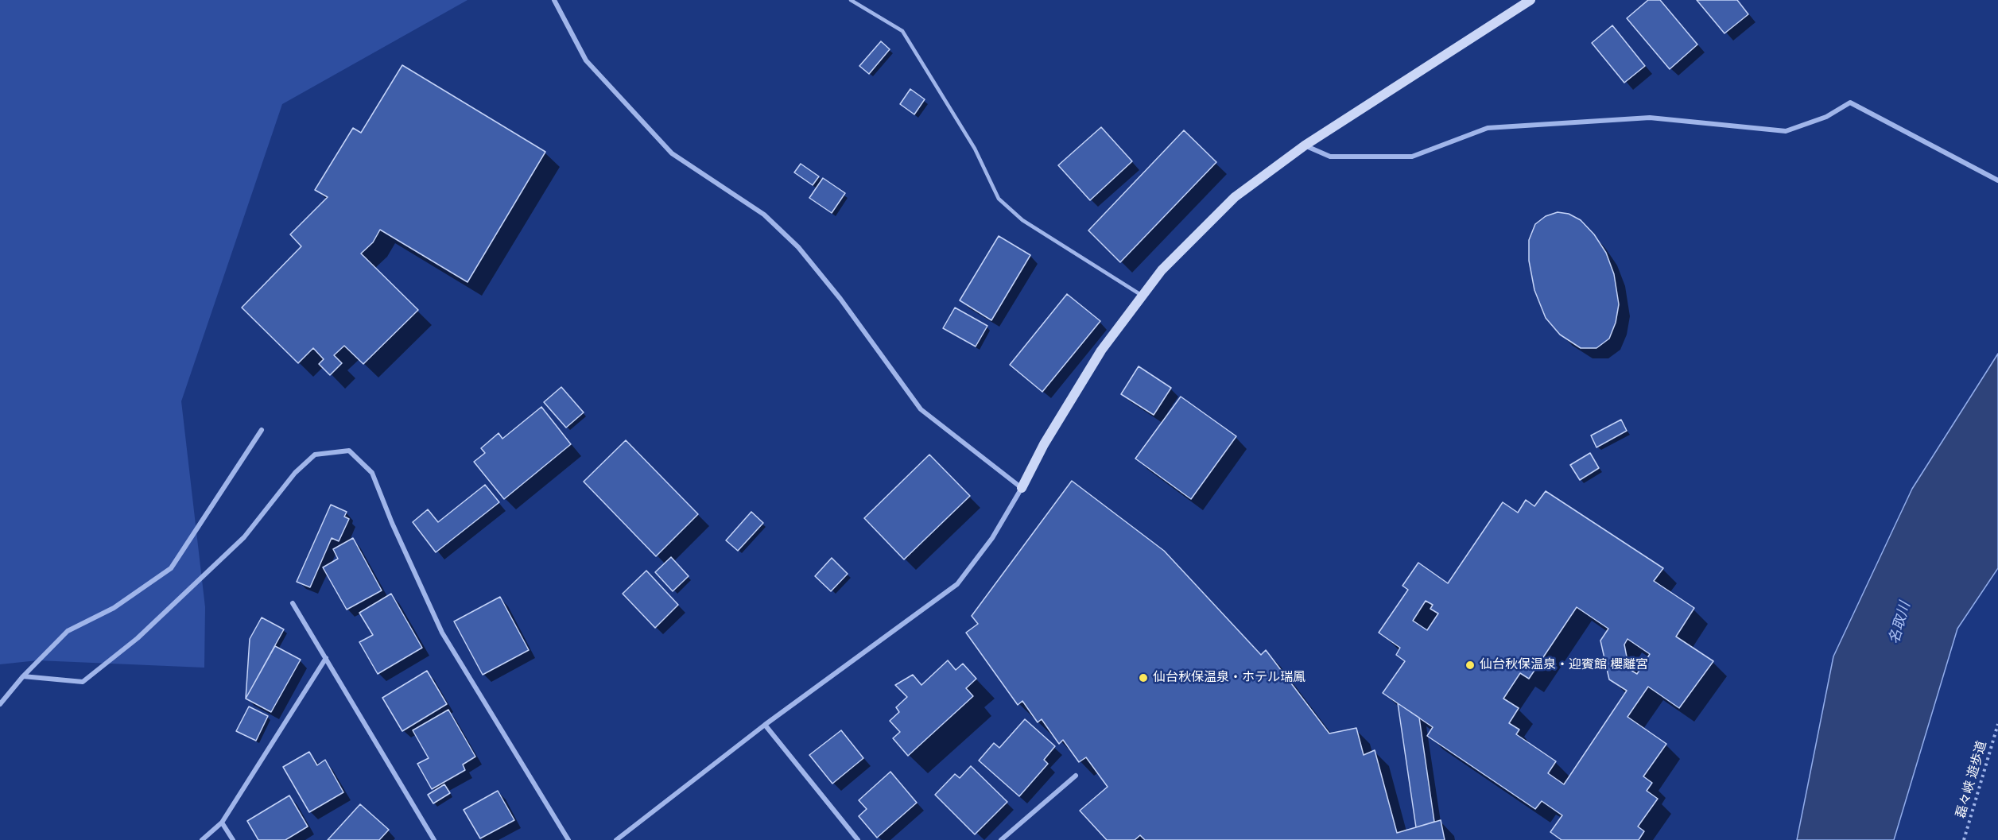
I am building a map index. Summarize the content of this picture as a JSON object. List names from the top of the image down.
{
  "streets": {
    "path": ["磊々峡 遊歩道"]
  },
  "water": ["名取川"],
  "places": ["仙台秋保温泉・迎賓館 櫻離宮", "仙台秋保温泉・ホテル瑞鳳"]
}
